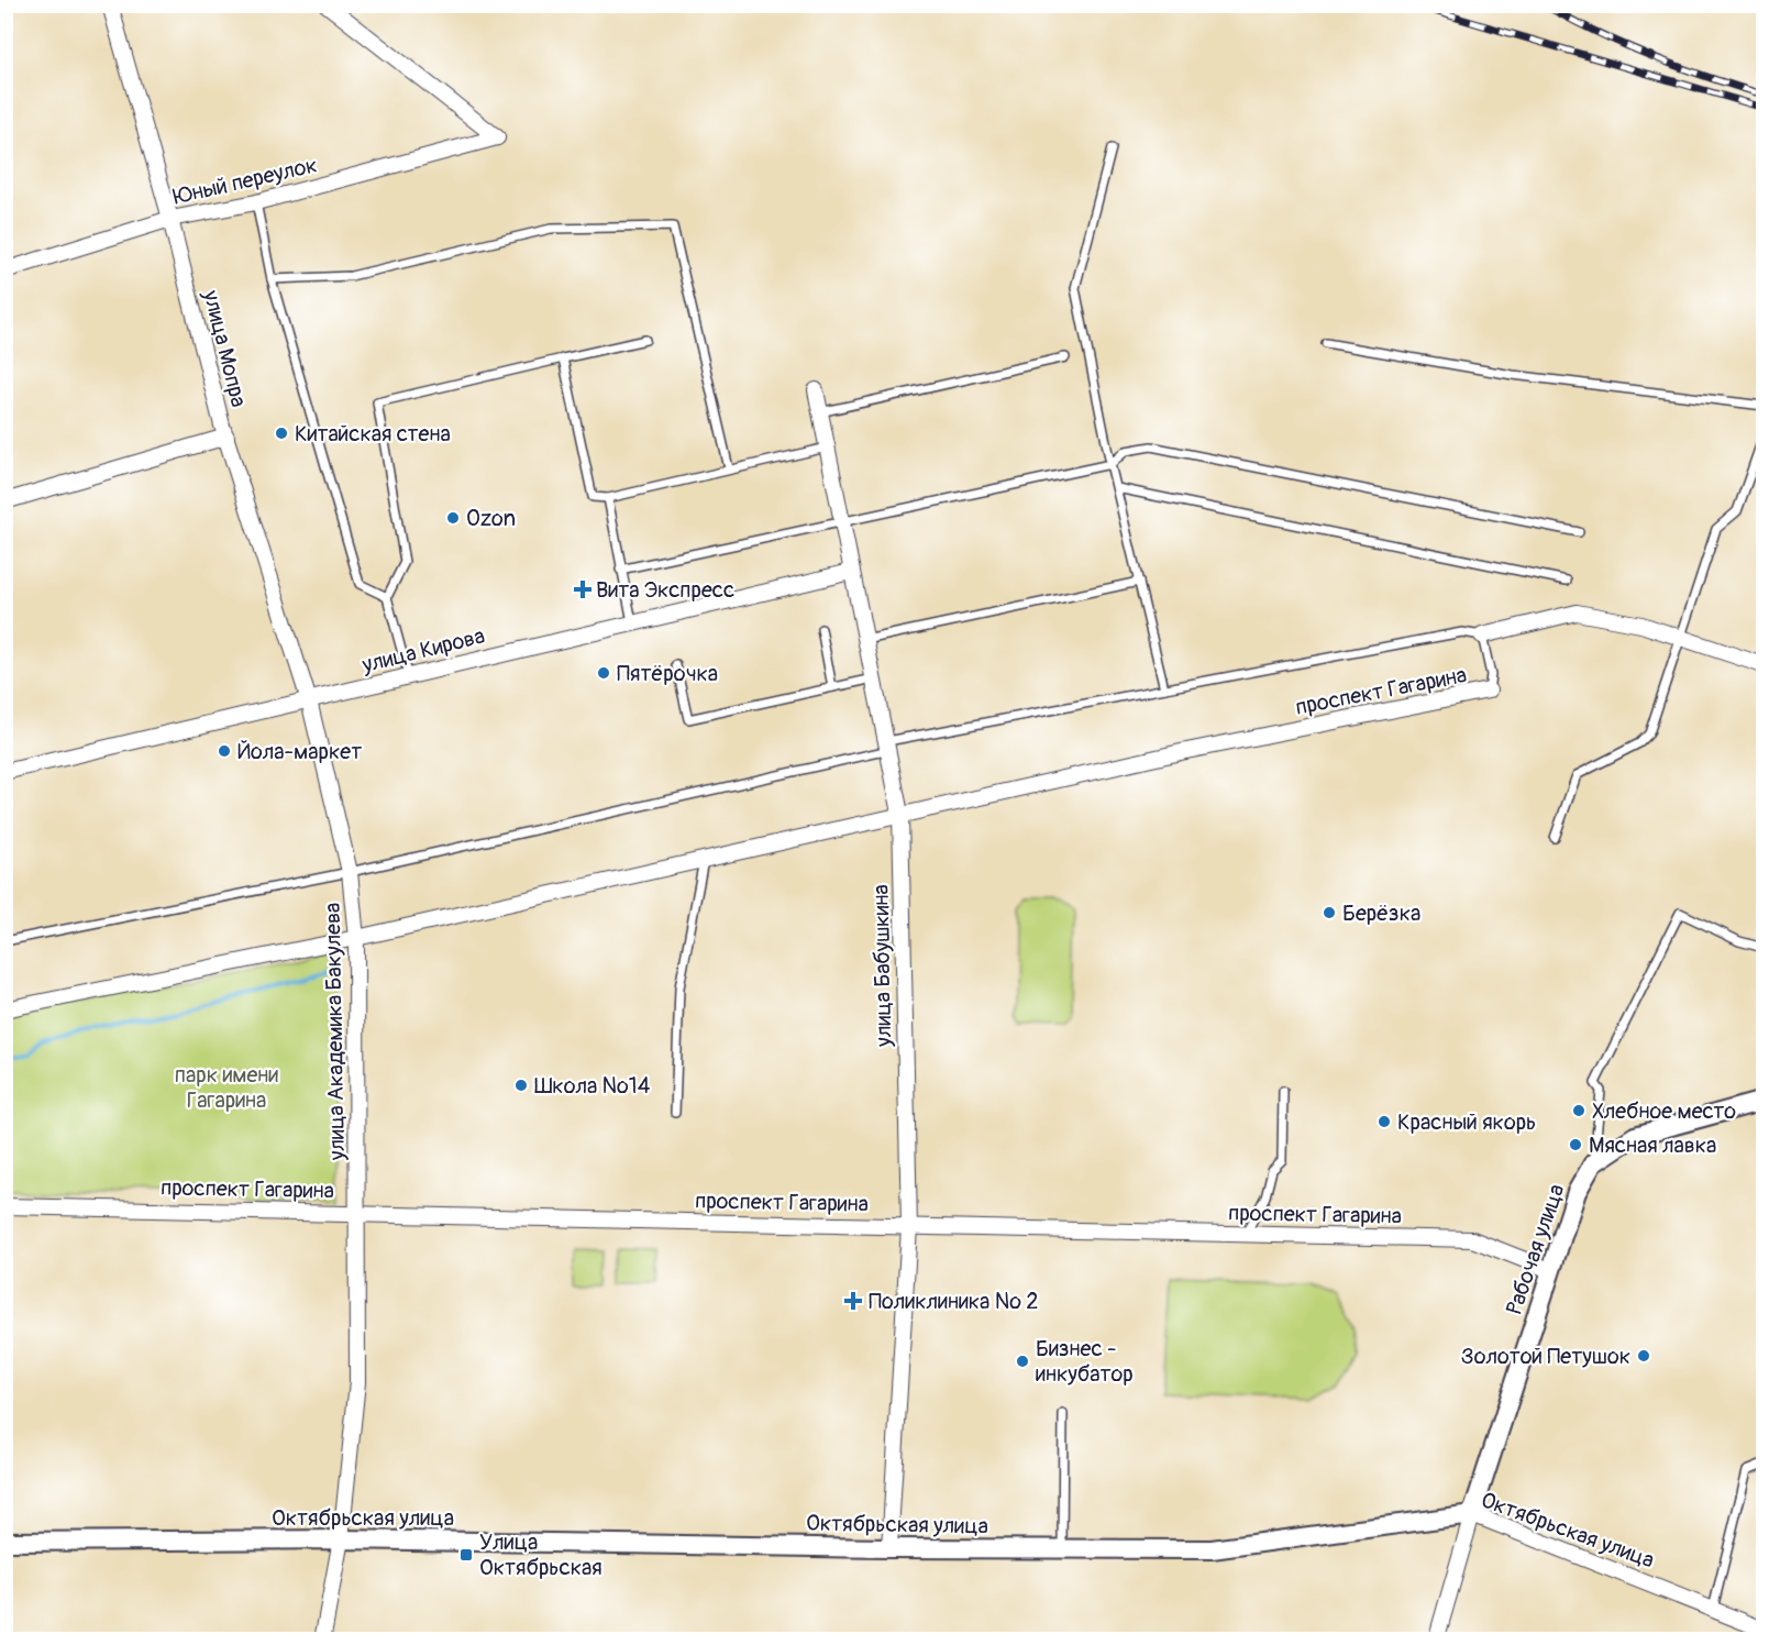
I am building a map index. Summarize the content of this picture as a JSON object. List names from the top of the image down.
{
  "streets": {
    "street": [
      "Юный переулок",
      "улица Мопра",
      "улица Кирова",
      "проспект Гагарина",
      "улица Бабушкина",
      "улица Академика Бакулева",
      "Рабочая улица",
      "Октябрьская улица"
    ]
  },
  "crossings": [
    ["Юный переулок", "улица Мопра"],
    ["улица Мопра", "улица Кирова"],
    ["улица Мопра", "улица Академика Бакулева"],
    ["улица Кирова", "улица Бабушкина"],
    ["улица Кирова", "улица Академика Бакулева"],
    ["проспект Гагарина", "улица Бабушкина"],
    ["проспект Гагарина", "улица Академика Бакулева"],
    ["проспект Гагарина", "Рабочая улица"],
    ["улица Бабушкина", "Октябрьская улица"],
    ["улица Академика Бакулева", "Октябрьская улица"],
    ["Рабочая улица", "Октябрьская улица"]
  ],
  "parks": ["парк имени Гагарина"],
  "places": {
    "other": [
      "Китайская стена",
      "Ozon",
      "Пятёрочка",
      "Йола-маркет",
      "Берёзка",
      "Школа №14",
      "Хлебное место",
      "Красный якорь",
      "Мясная лавка",
      "Золотой Петушок",
      "Бизнес - инкубатор"
    ],
    "health": ["Вита Экспресс", "Поликлиника № 2"],
    "transit": ["Улица Октябрьская"]
  }
}
